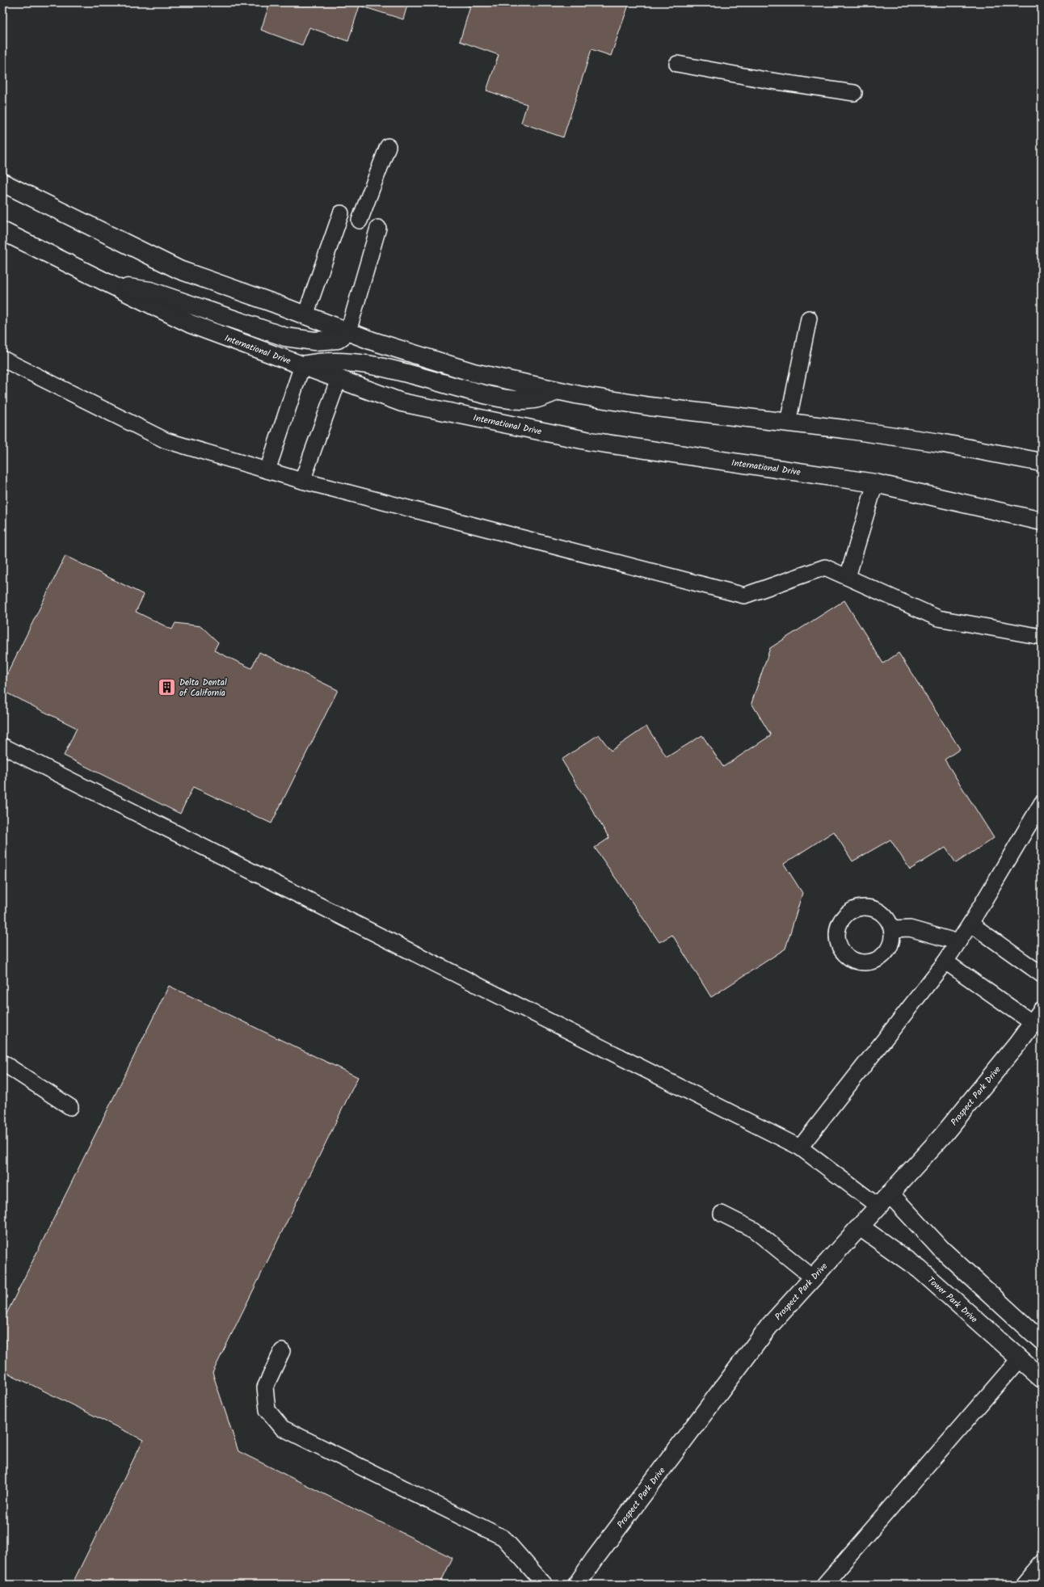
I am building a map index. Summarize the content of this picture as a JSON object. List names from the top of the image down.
{
  "streets": {
    "main road": ["International Drive", "Prospect Park Drive", "Tower Park Drive"]
  },
  "crossings": [
    ["Prospect Park Drive", "Tower Park Drive"]
  ],
  "places": {
    "building": ["Delta Dental of California"]
  }
}
